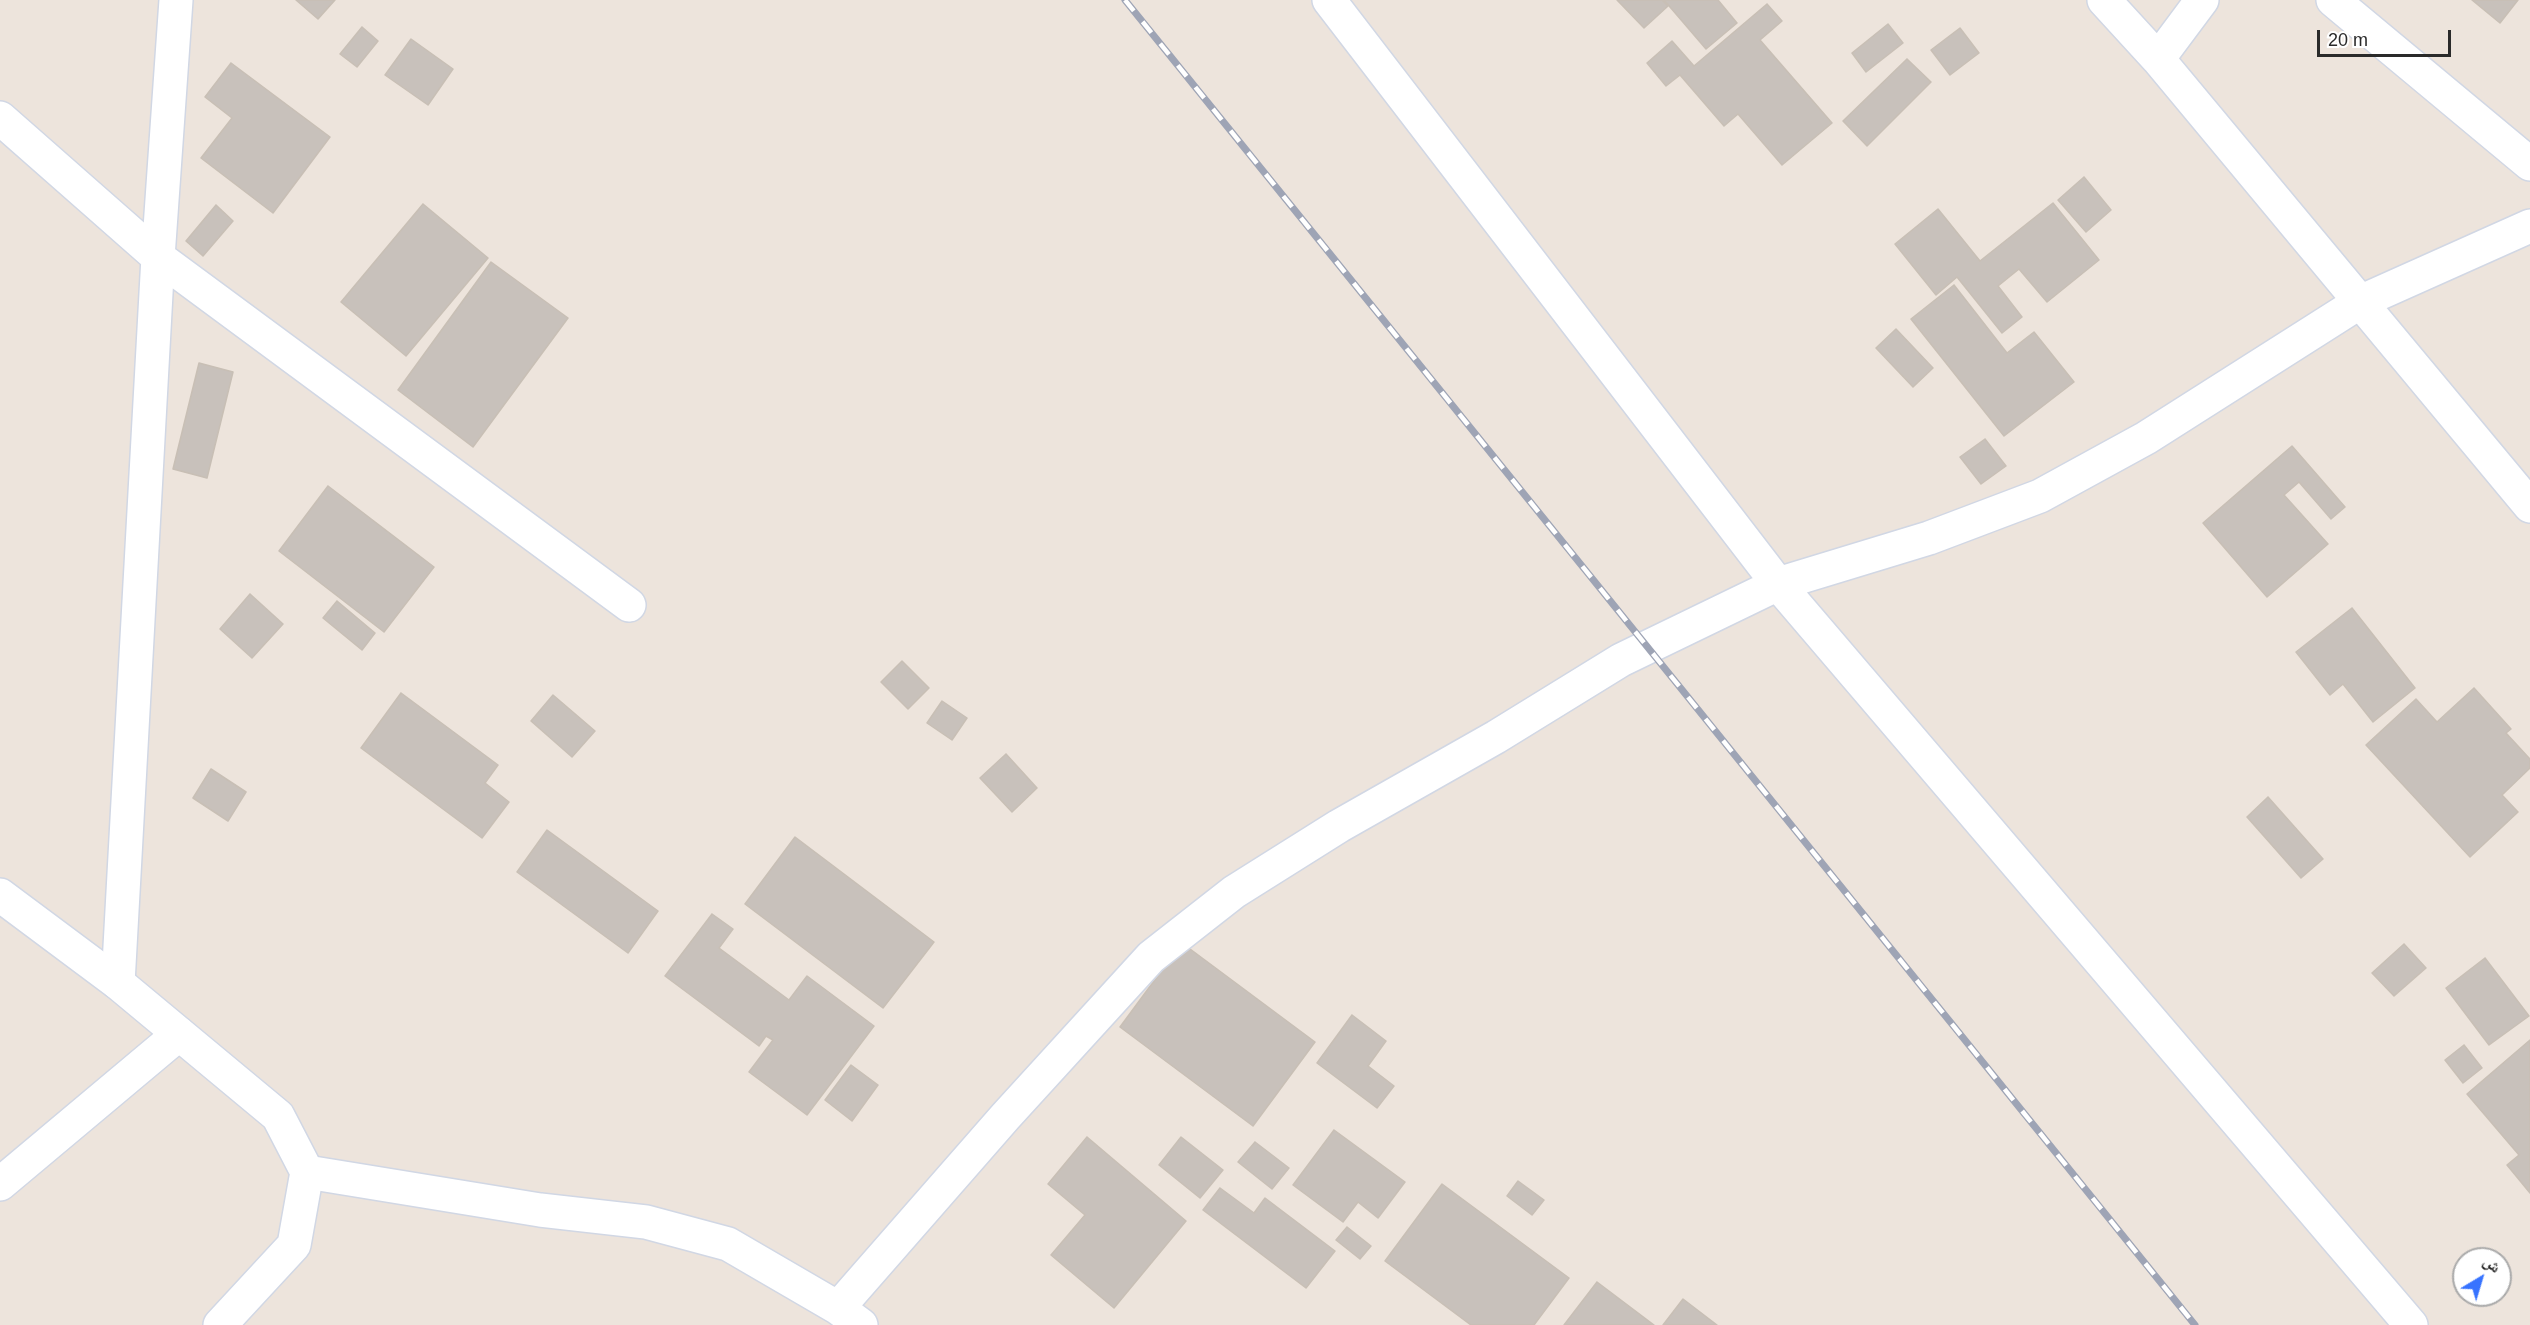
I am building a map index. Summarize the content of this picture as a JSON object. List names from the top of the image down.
{
  "scale_bar": "20 m",
  "north": "top right"
}
